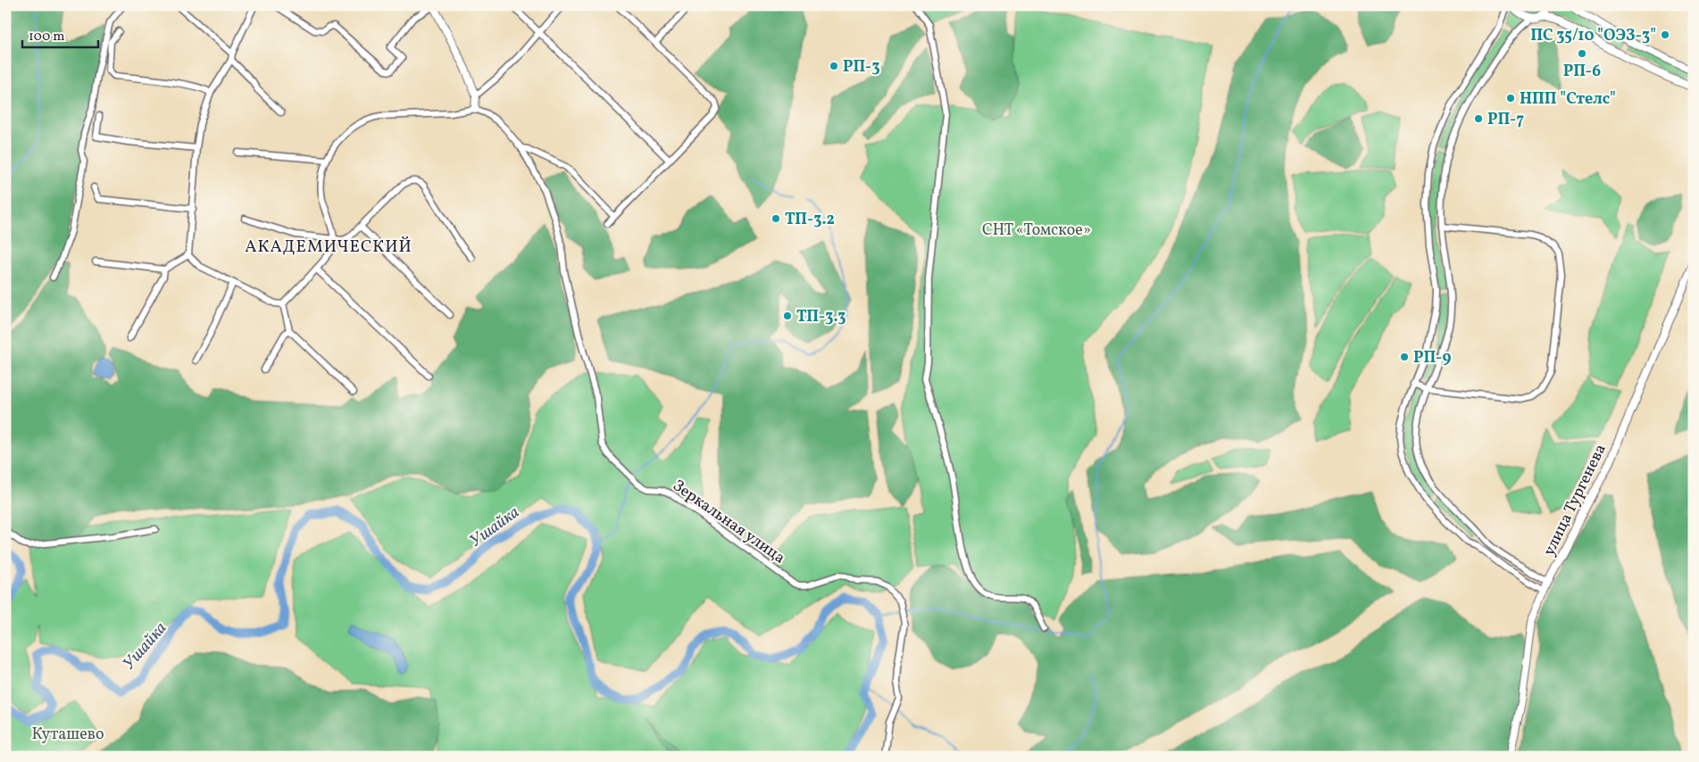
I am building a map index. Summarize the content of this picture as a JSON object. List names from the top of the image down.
{
  "streets": {
    "street": ["улица Тургенева", "Зеркальная улица"]
  },
  "districts": ["АКАДЕМИЧЕСКИЙ"],
  "water": ["Ушайка"],
  "parks": ["СНТ «Томское»", "Куташево"],
  "places": [
    "ПС 35/10 \"ОЭЗ-3\"",
    "РП-6",
    "РП-3",
    "НПП \"Стелс\"",
    "РП-7",
    "ТП-3.2",
    "ТП-3.3",
    "РП-9"
  ],
  "scale_bar": "100 m"
}
